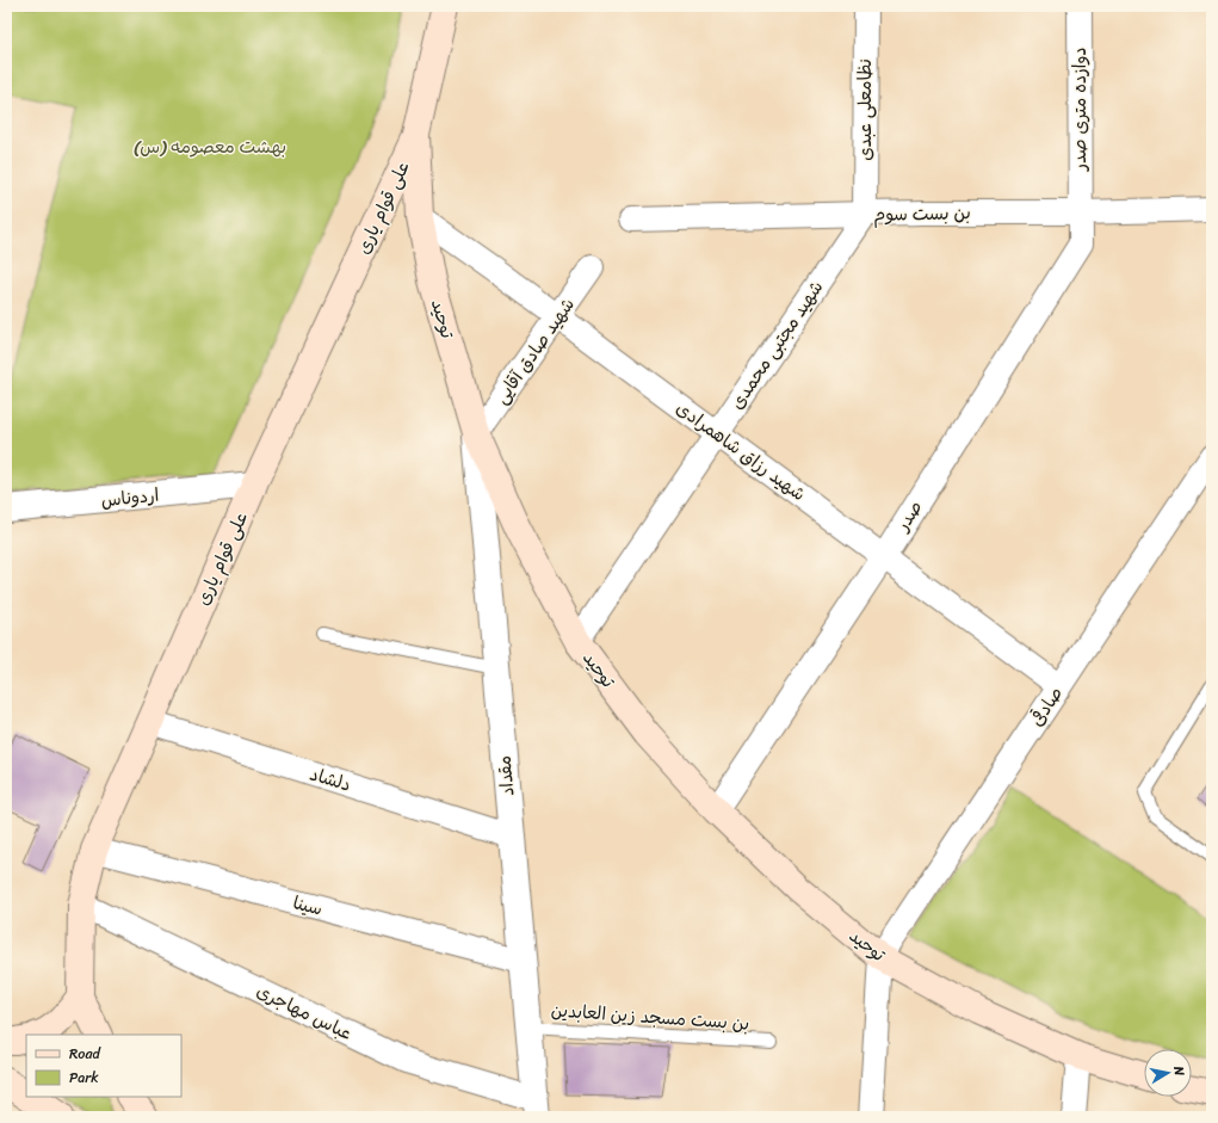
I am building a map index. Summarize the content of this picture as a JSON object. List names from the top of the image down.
{
  "streets": {
    "main road": ["علی قوام یاری", "توحید"],
    "street": [
      "دوازده متری صدر",
      "نظامعلی عبدی",
      "بن بست سوم",
      "شهید مجتبی محمدی",
      "شهید صادق آقایی",
      "شهید رزاق شاهمرادی",
      "اردوناس",
      "صدر",
      "صادقی",
      "مقداد",
      "دلشاد",
      "سینا",
      "عباس مهاجری"
    ],
    "lane": ["بن بست مسجد زین العابدین"]
  },
  "crossings": [
    ["دوازده متری صدر", "بن بست سوم"],
    ["دوازده متری صدر", "صدر"],
    ["نظامعلی عبدی", "بن بست سوم"],
    ["نظامعلی عبدی", "شهید مجتبی محمدی"],
    ["علی قوام یاری", "توحید"],
    ["علی قوام یاری", "اردوناس"],
    ["علی قوام یاری", "دلشاد"],
    ["علی قوام یاری", "سینا"],
    ["علی قوام یاری", "عباس مهاجری"],
    ["بن بست سوم", "شهید مجتبی محمدی"],
    ["بن بست سوم", "صدر"],
    ["توحید", "شهید مجتبی محمدی"],
    ["توحید", "شهید صادق آقایی"],
    ["توحید", "شهید رزاق شاهمرادی"],
    ["توحید", "صدر"],
    ["توحید", "صادقی"],
    ["توحید", "مقداد"],
    ["شهید مجتبی محمدی", "شهید رزاق شاهمرادی"],
    ["شهید صادق آقایی", "شهید رزاق شاهمرادی"],
    ["شهید صادق آقایی", "مقداد"],
    ["شهید رزاق شاهمرادی", "صدر"],
    ["شهید رزاق شاهمرادی", "صادقی"],
    ["مقداد", "دلشاد"],
    ["مقداد", "سینا"],
    ["مقداد", "عباس مهاجری"],
    ["مقداد", "بن بست مسجد زین العابدین"]
  ],
  "parks": ["(بهشت معصومه (س"],
  "legend": ["Road", "Park"],
  "north": "right"
}
